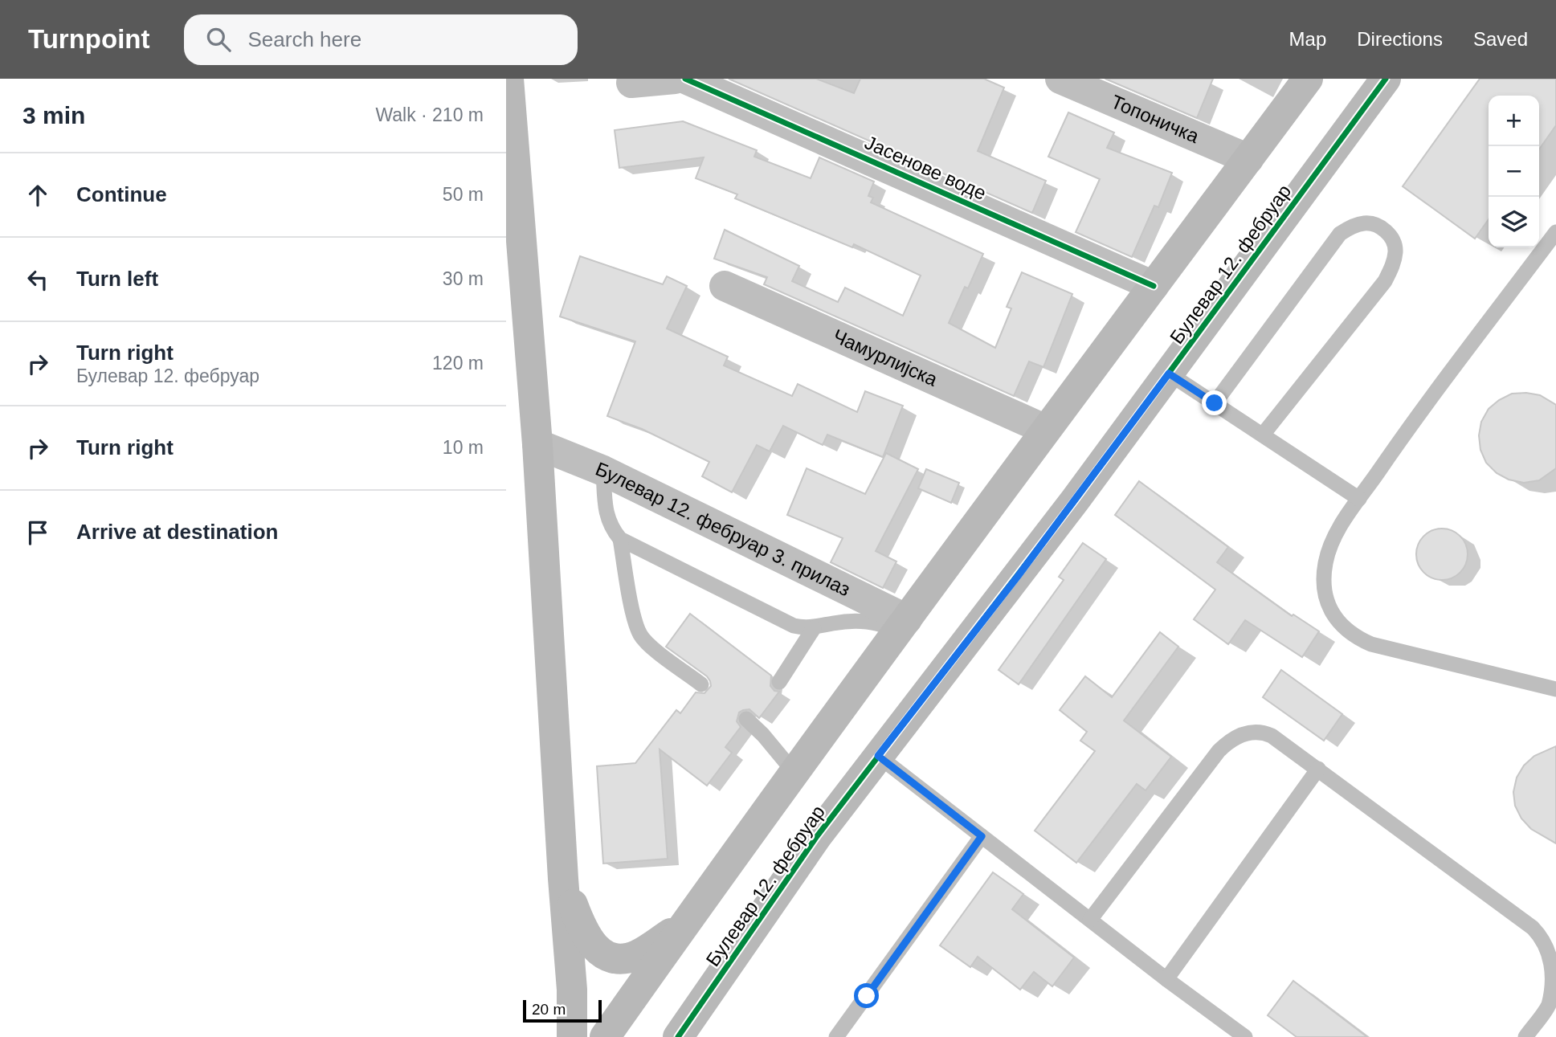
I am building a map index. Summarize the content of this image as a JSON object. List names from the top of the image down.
{
  "streets": {
    "main road": ["Булевар 12. фебруар"],
    "street": [
      "Топоничка",
      "Јасенове воде",
      "Чамурлијска",
      "Булевар 12. фебруар 3. прилаз"
    ]
  },
  "scale_bar": "20 m",
  "page": {
    "header": "Turnpoint",
    "search": "Search here",
    "nav": ["Map", "Directions", "Saved"],
    "heading": ["3 min", "Walk · 210 m"],
    "map_buttons": ["+", "−"],
    "list": [
      ["Continue", "50 m"],
      ["Turn left", "30 m"],
      ["Turn right", "Булевар 12. фебруар", "120 m"],
      ["Turn right", "10 m"],
      "Arrive at destination"
    ],
    "scale": "20 m"
  }
}
